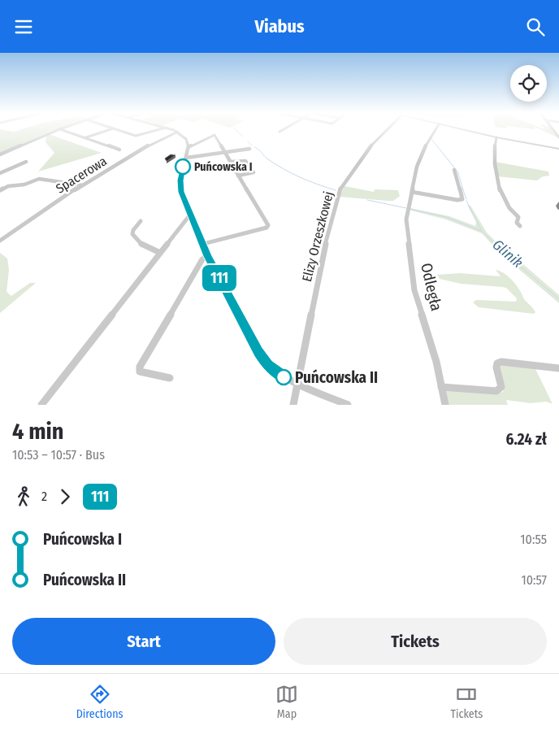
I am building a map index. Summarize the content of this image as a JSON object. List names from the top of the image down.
{
  "streets": {
    "street": ["Spacerowa", "Elizy Orzeszkowej", "Odległa"]
  },
  "water": ["Glinik"],
  "places": ["Puńcowska I", "Puńcowska II"],
  "lines": ["bus line 111"],
  "page": {
    "header": "Viabus",
    "on_map": "111",
    "heading": ["4 min", "10:53 – 10:57 · Bus", "6.24 zł"],
    "legs": ["2", "111"],
    "list": [
      {
        "name": "Puńcowska I",
        "value": "10:55"
      },
      {
        "name": "Puńcowska II",
        "value": "10:57"
      }
    ],
    "buttons": ["Start", "Tickets"],
    "tabs": ["Directions", "Map", "Tickets"]
  }
}
